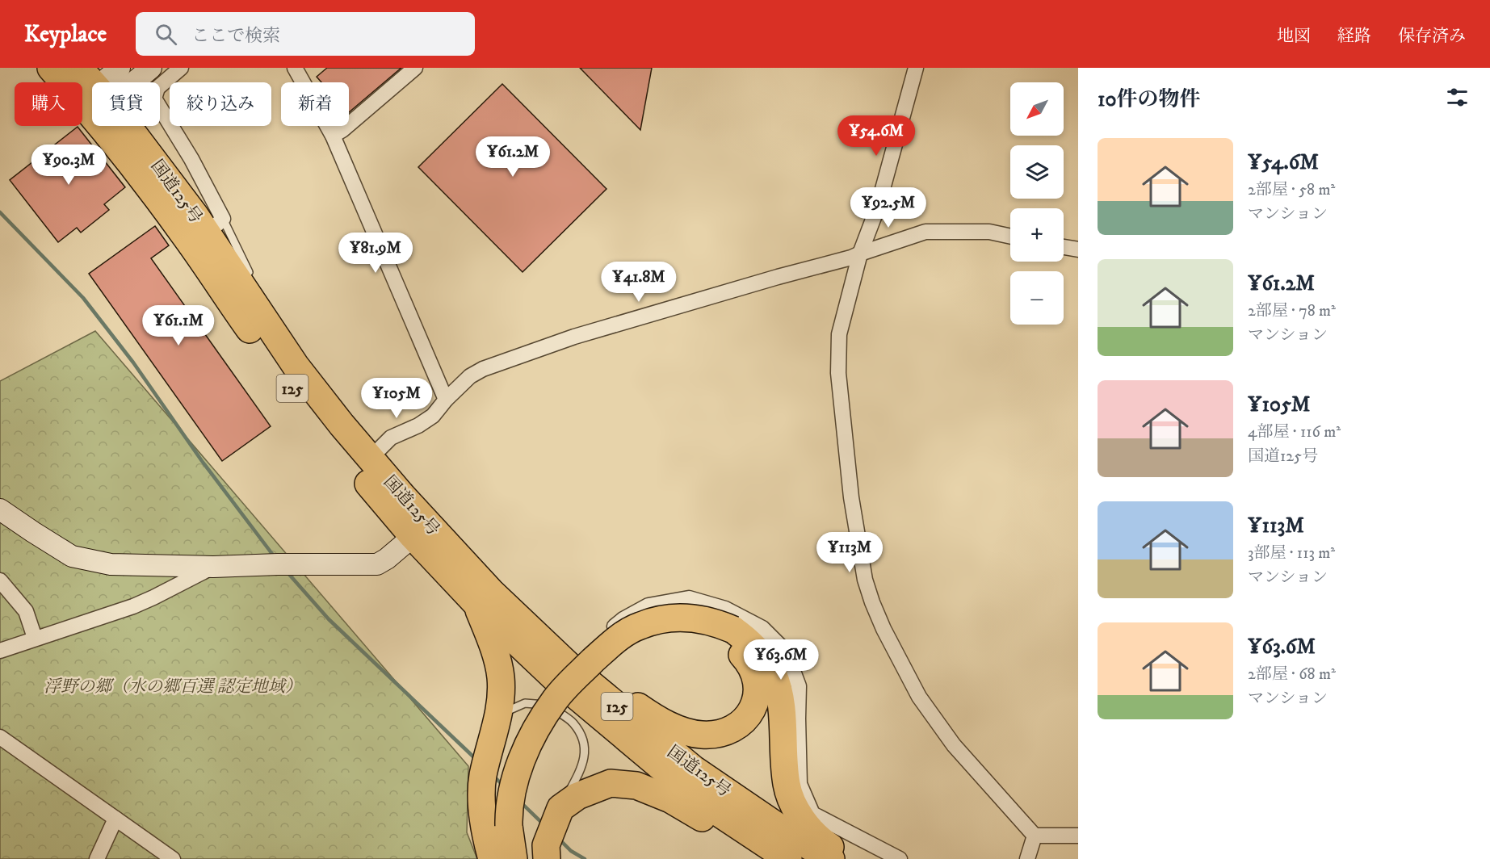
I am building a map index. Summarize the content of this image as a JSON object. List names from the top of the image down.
{
  "streets": {
    "highway": ["国道125号", "125"]
  },
  "parks": ["浮野の郷（水の郷百選 認定地域）"],
  "north": "bottom left",
  "page": {
    "header": "Keyplace",
    "search": "ここで検索",
    "nav": ["地図", "経路", "保存済み"],
    "heading": "10件の物件",
    "map_buttons": ["+", "−"],
    "chip": [
      "購入",
      "賃貸",
      "絞り込み",
      "新着"
    ],
    "price": [
      "¥54.6M",
      "¥61.2M",
      "¥90.3M",
      "¥92.5M",
      "¥81.9M",
      "¥41.8M",
      "¥61.1M",
      "¥105M",
      "¥113M",
      "¥63.6M"
    ],
    "list": [
      {
        "name": "¥54.6M",
        "note": "2部屋 · 58 m² · マンション"
      },
      {
        "name": "¥61.2M",
        "note": "2部屋 · 78 m² · マンション"
      },
      {
        "name": "¥105M",
        "note": "4部屋 · 116 m² · 国道125号"
      },
      {
        "name": "¥113M",
        "note": "3部屋 · 113 m² · マンション"
      },
      {
        "name": "¥63.6M",
        "note": "2部屋 · 68 m² · マンション"
      }
    ]
  }
}
